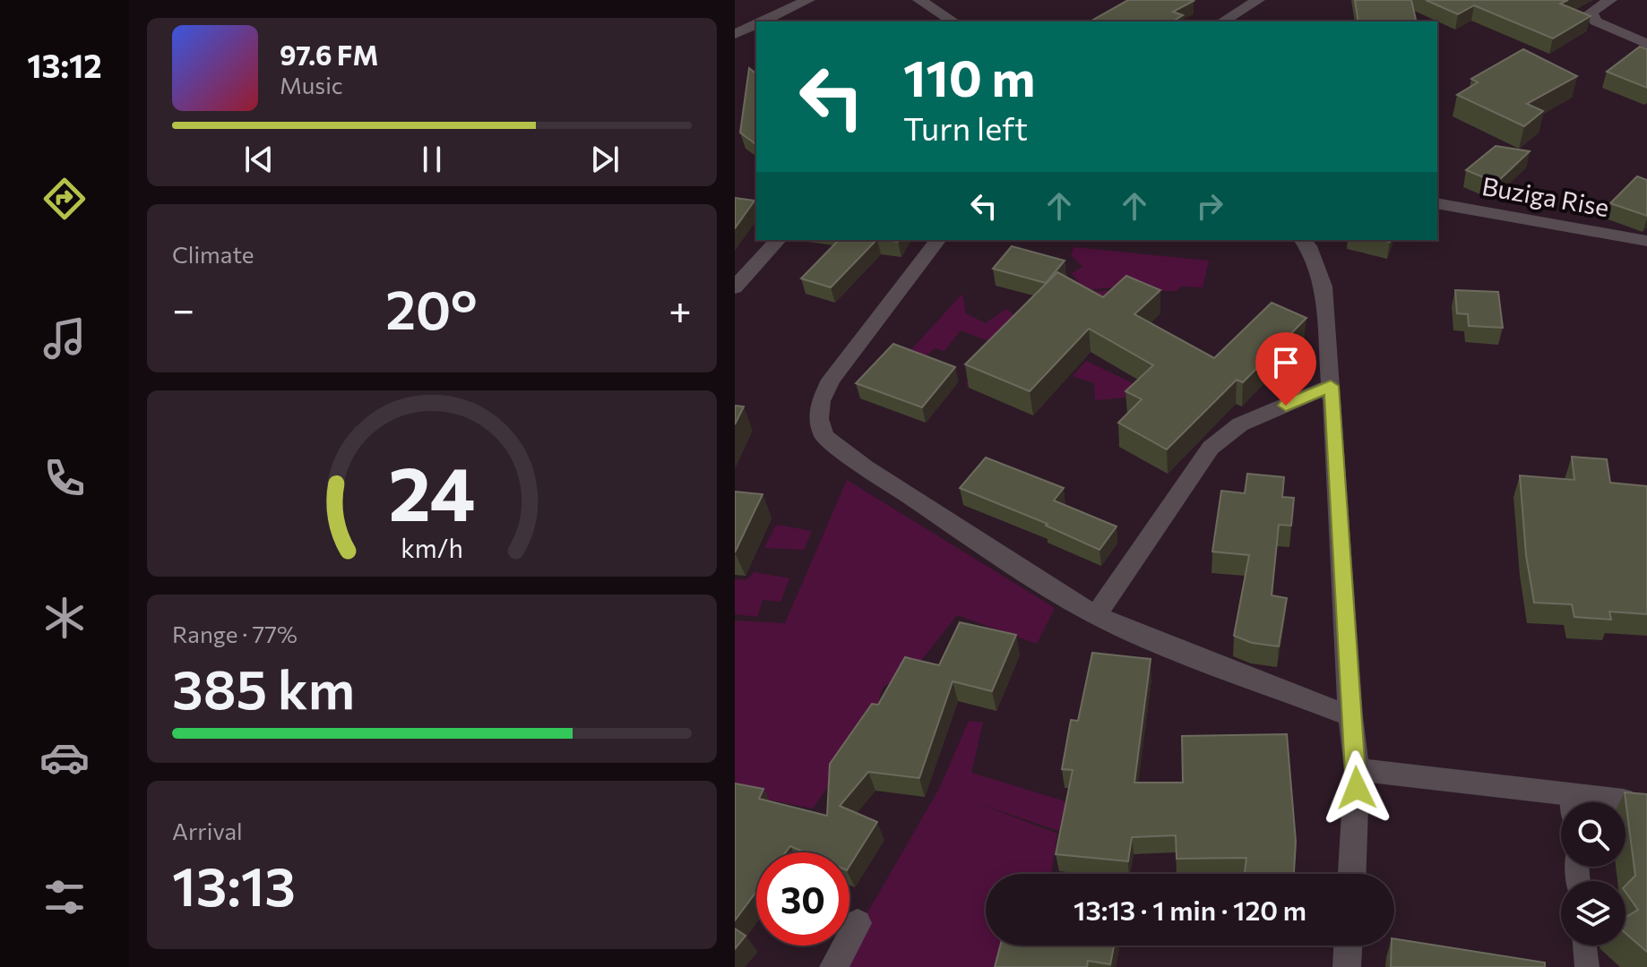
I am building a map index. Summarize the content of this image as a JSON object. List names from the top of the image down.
{
  "streets": {
    "street": ["Buziga Rise"]
  },
  "page": {
    "tabs": "13:12",
    "turn": ["110 m", "Turn left"],
    "song": ["97.6 FM", "Music"],
    "tile": [
      "Climate",
      ["Range · 77%", "385 km"],
      ["Arrival", "13:13"]
    ],
    "heat": ["−", "20°", "+"],
    "limit": "30",
    "trip": "13:13 · 1 min · 120 m",
    "gauge": ["24", "km/h"]
  }
}
